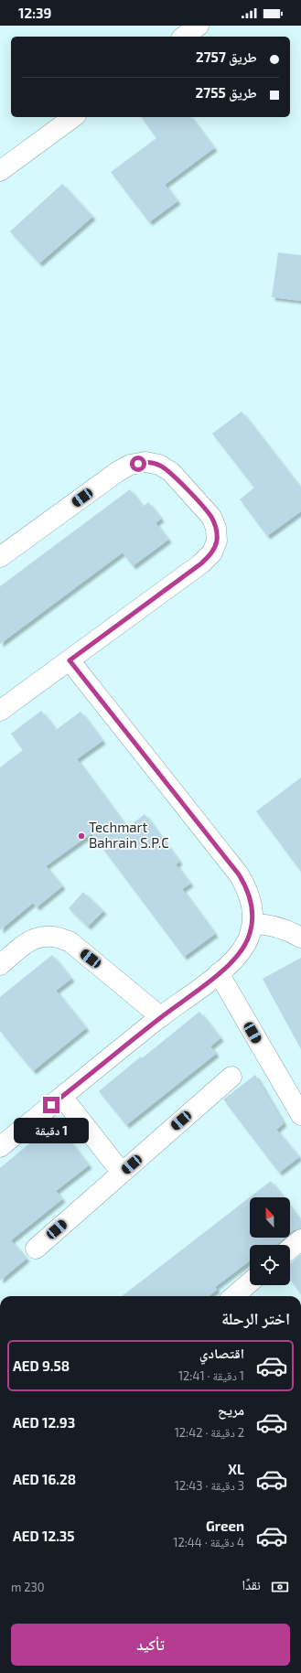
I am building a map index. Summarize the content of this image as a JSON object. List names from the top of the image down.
{
  "places": ["Techmart Bahrain S.P.C"],
  "north": "top",
  "page": {
    "status": "12:39",
    "banner": ["طريق 2757", "طريق 2755"],
    "bubble": "1 دقيقة",
    "heading": "اختر الرحلة",
    "list": [
      {
        "name": "اقتصادي",
        "note": "1 دقيقة · 12:41",
        "value": "AED 9.58"
      },
      {
        "name": "مريح",
        "note": "2 دقيقة · 12:42",
        "value": "AED 12.93"
      },
      {
        "name": "XL",
        "note": "3 دقيقة · 12:43",
        "value": "AED 16.28"
      },
      {
        "name": "Green",
        "note": "4 دقيقة · 12:44",
        "value": "AED 12.35"
      }
    ],
    "pay": ["نقدًا", "230 m"],
    "buttons": "تأكيد"
  }
}
